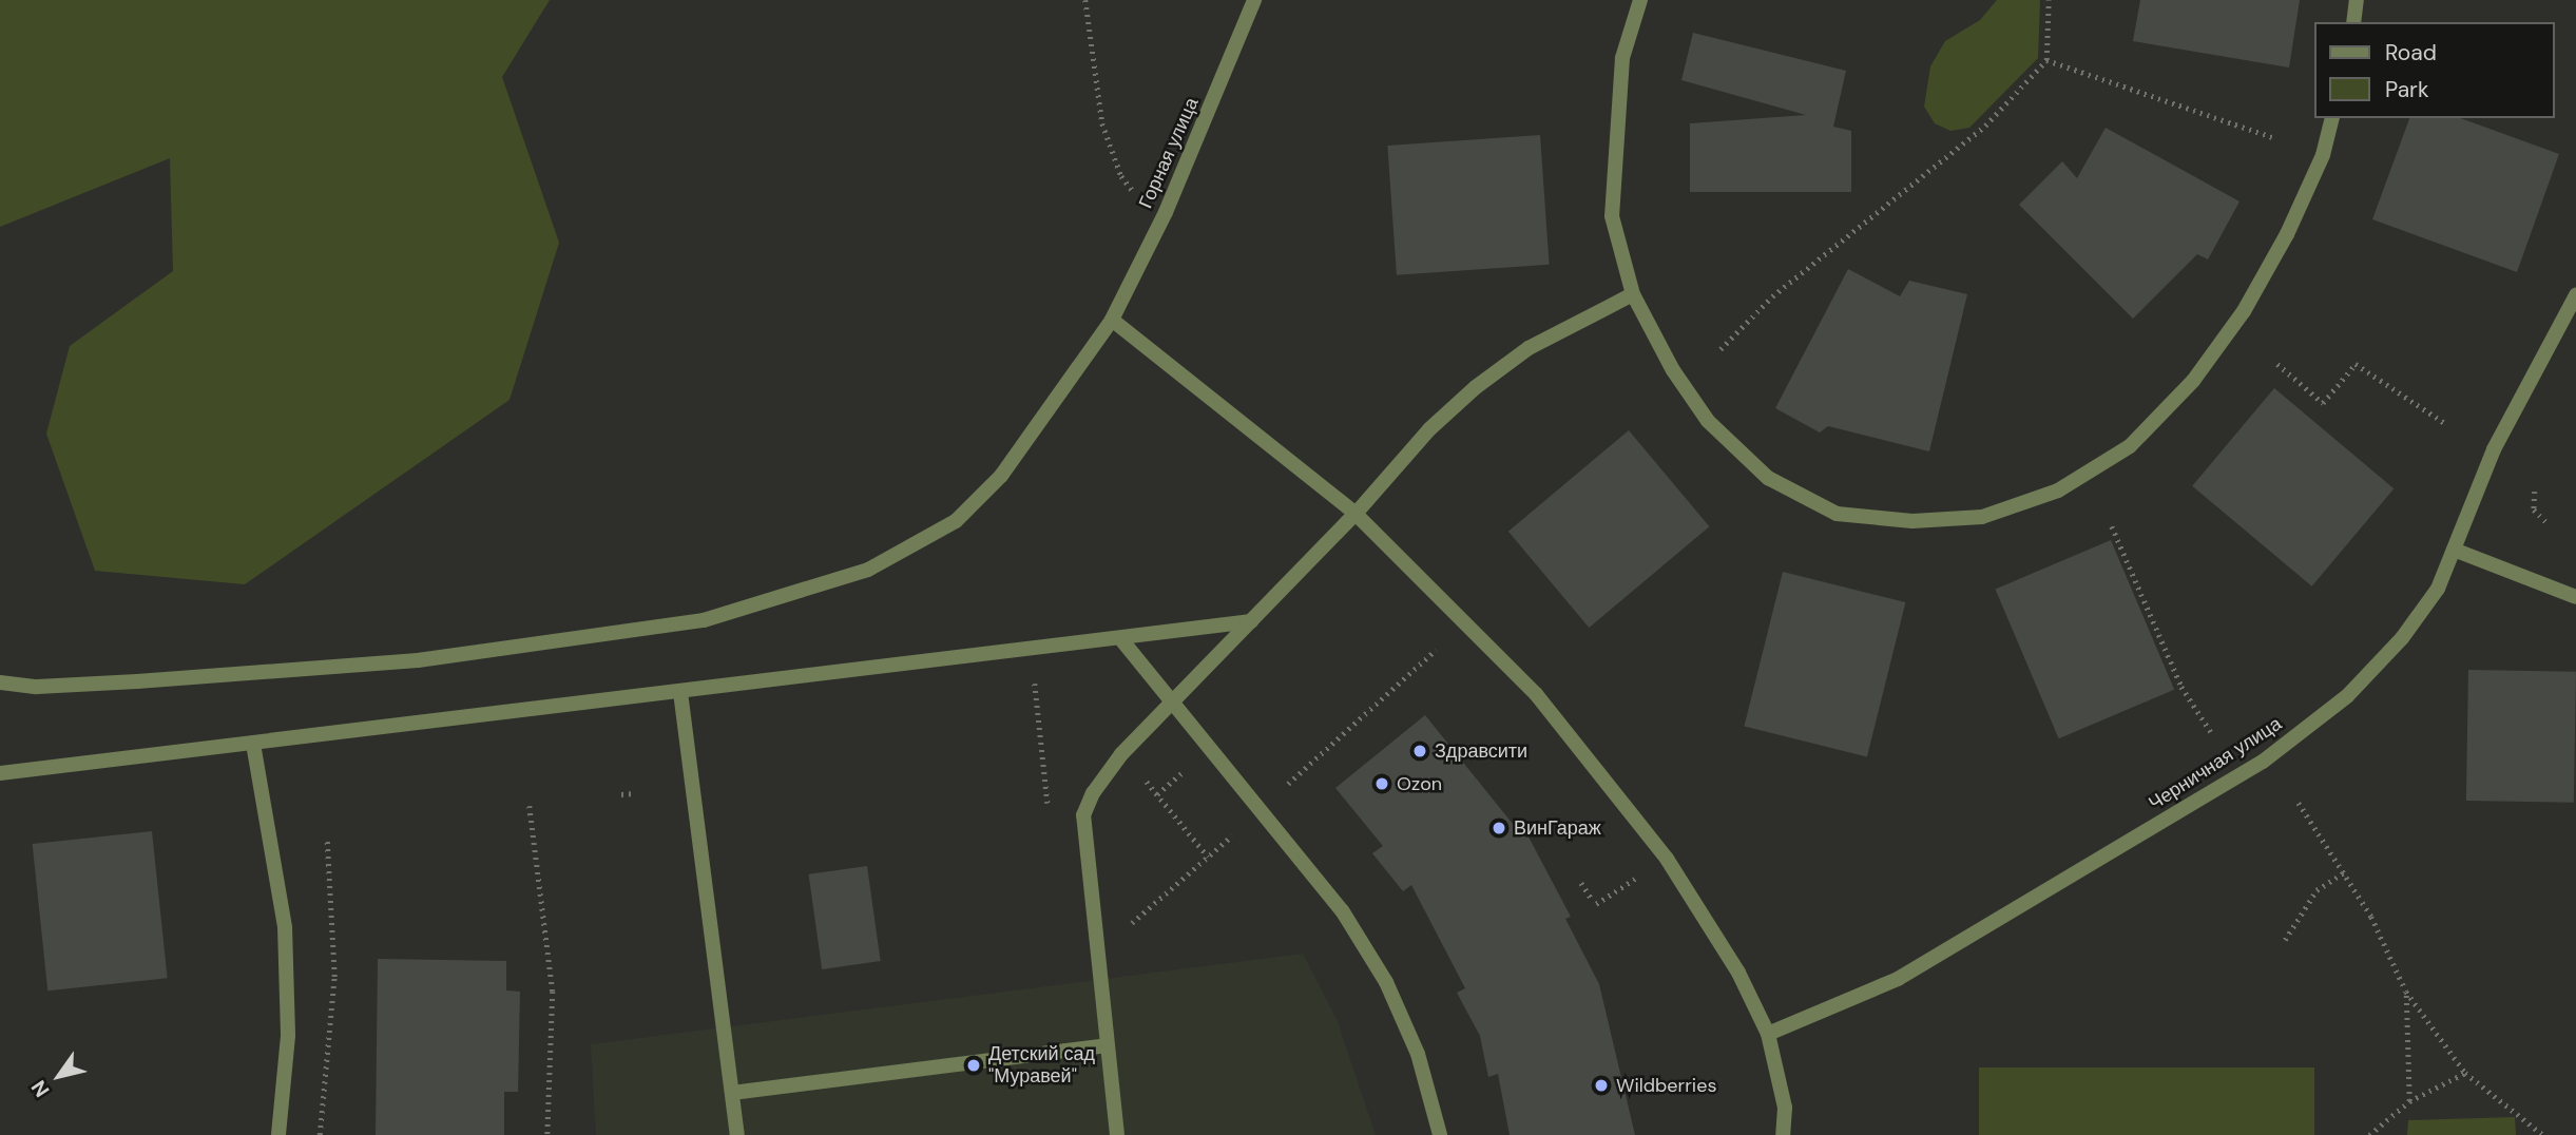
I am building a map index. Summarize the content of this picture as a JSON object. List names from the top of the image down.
{
  "streets": {
    "street": ["Горная улица", "Черничная улица"]
  },
  "places": [
    "Здравсити",
    "Ozon",
    "ВинГараж",
    "Детский сад \"Муравей\"",
    "Wildberries"
  ],
  "legend": ["Road", "Park"],
  "north": "bottom left"
}
